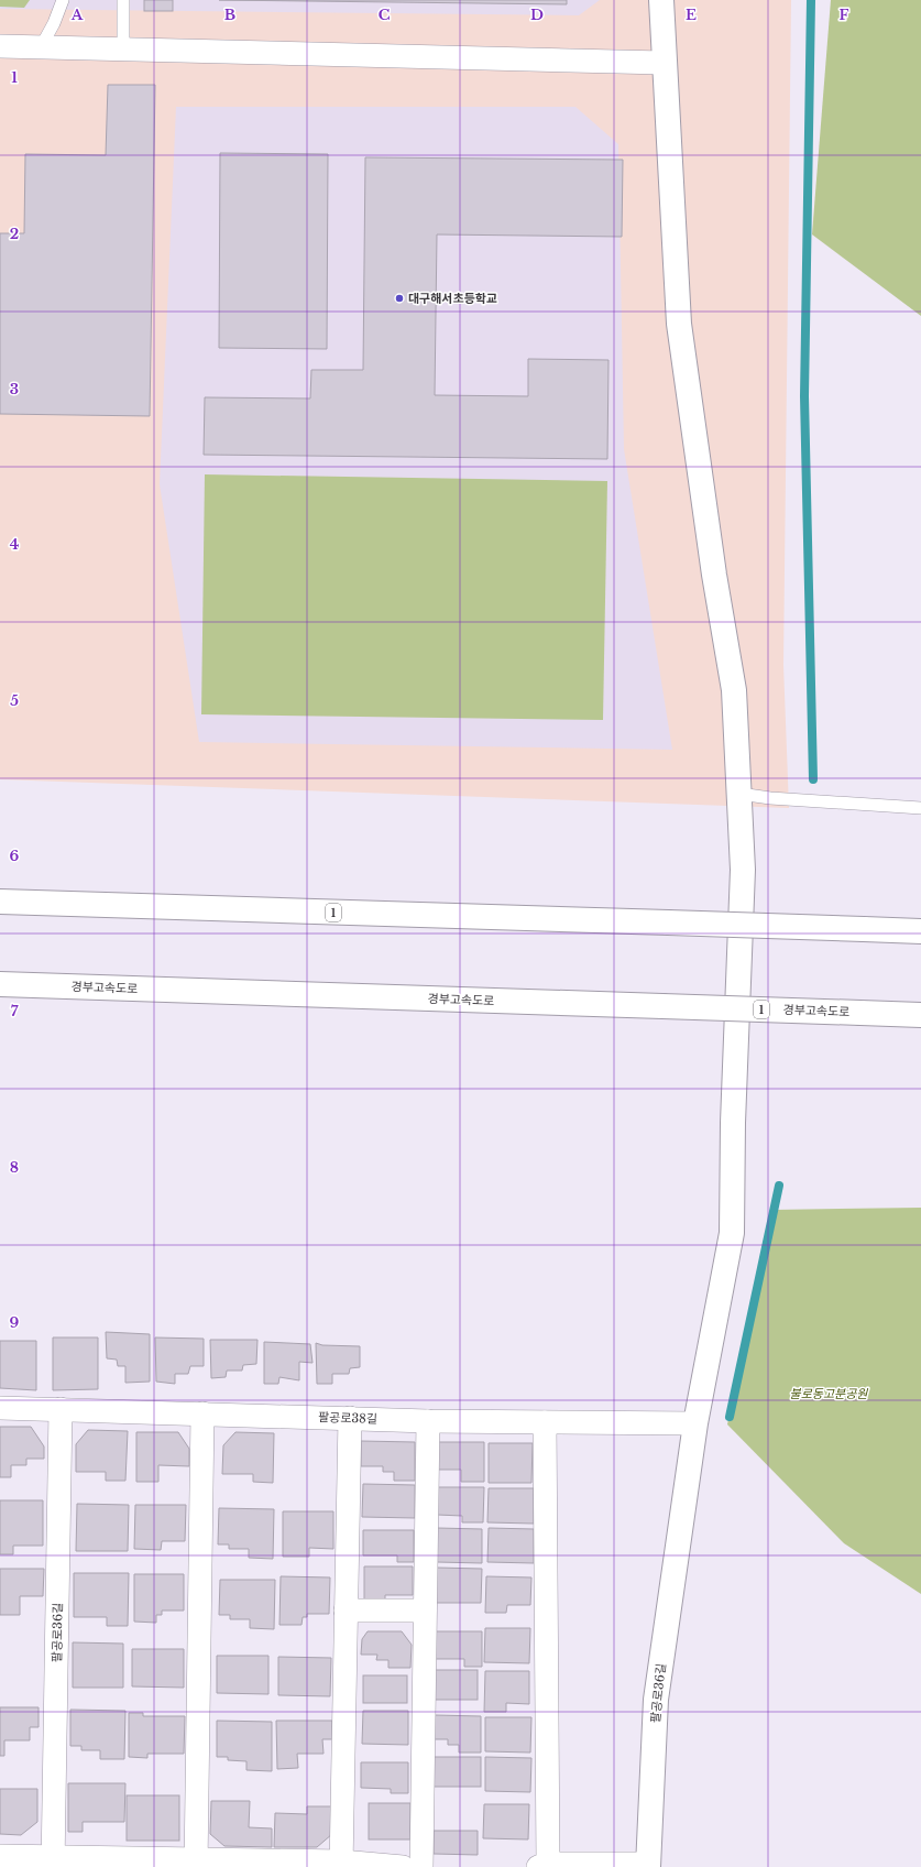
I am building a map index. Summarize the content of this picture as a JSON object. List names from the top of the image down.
{
  "streets": {
    "main road": ["1", "경부고속도로", "팔공로36길"],
    "street": ["팔공로38길"]
  },
  "crossings": [
    ["팔공로38길", "팔공로36길"]
  ],
  "parks": ["불로동고분공원"],
  "places": ["대구해서초등학교"],
  "grid": {
    "columns": [
      "A",
      "B",
      "C",
      "D",
      "E",
      "F"
    ],
    "rows": [
      "1",
      "2",
      "3",
      "4",
      "5",
      "6",
      "7",
      "8",
      "9"
    ]
  }
}
